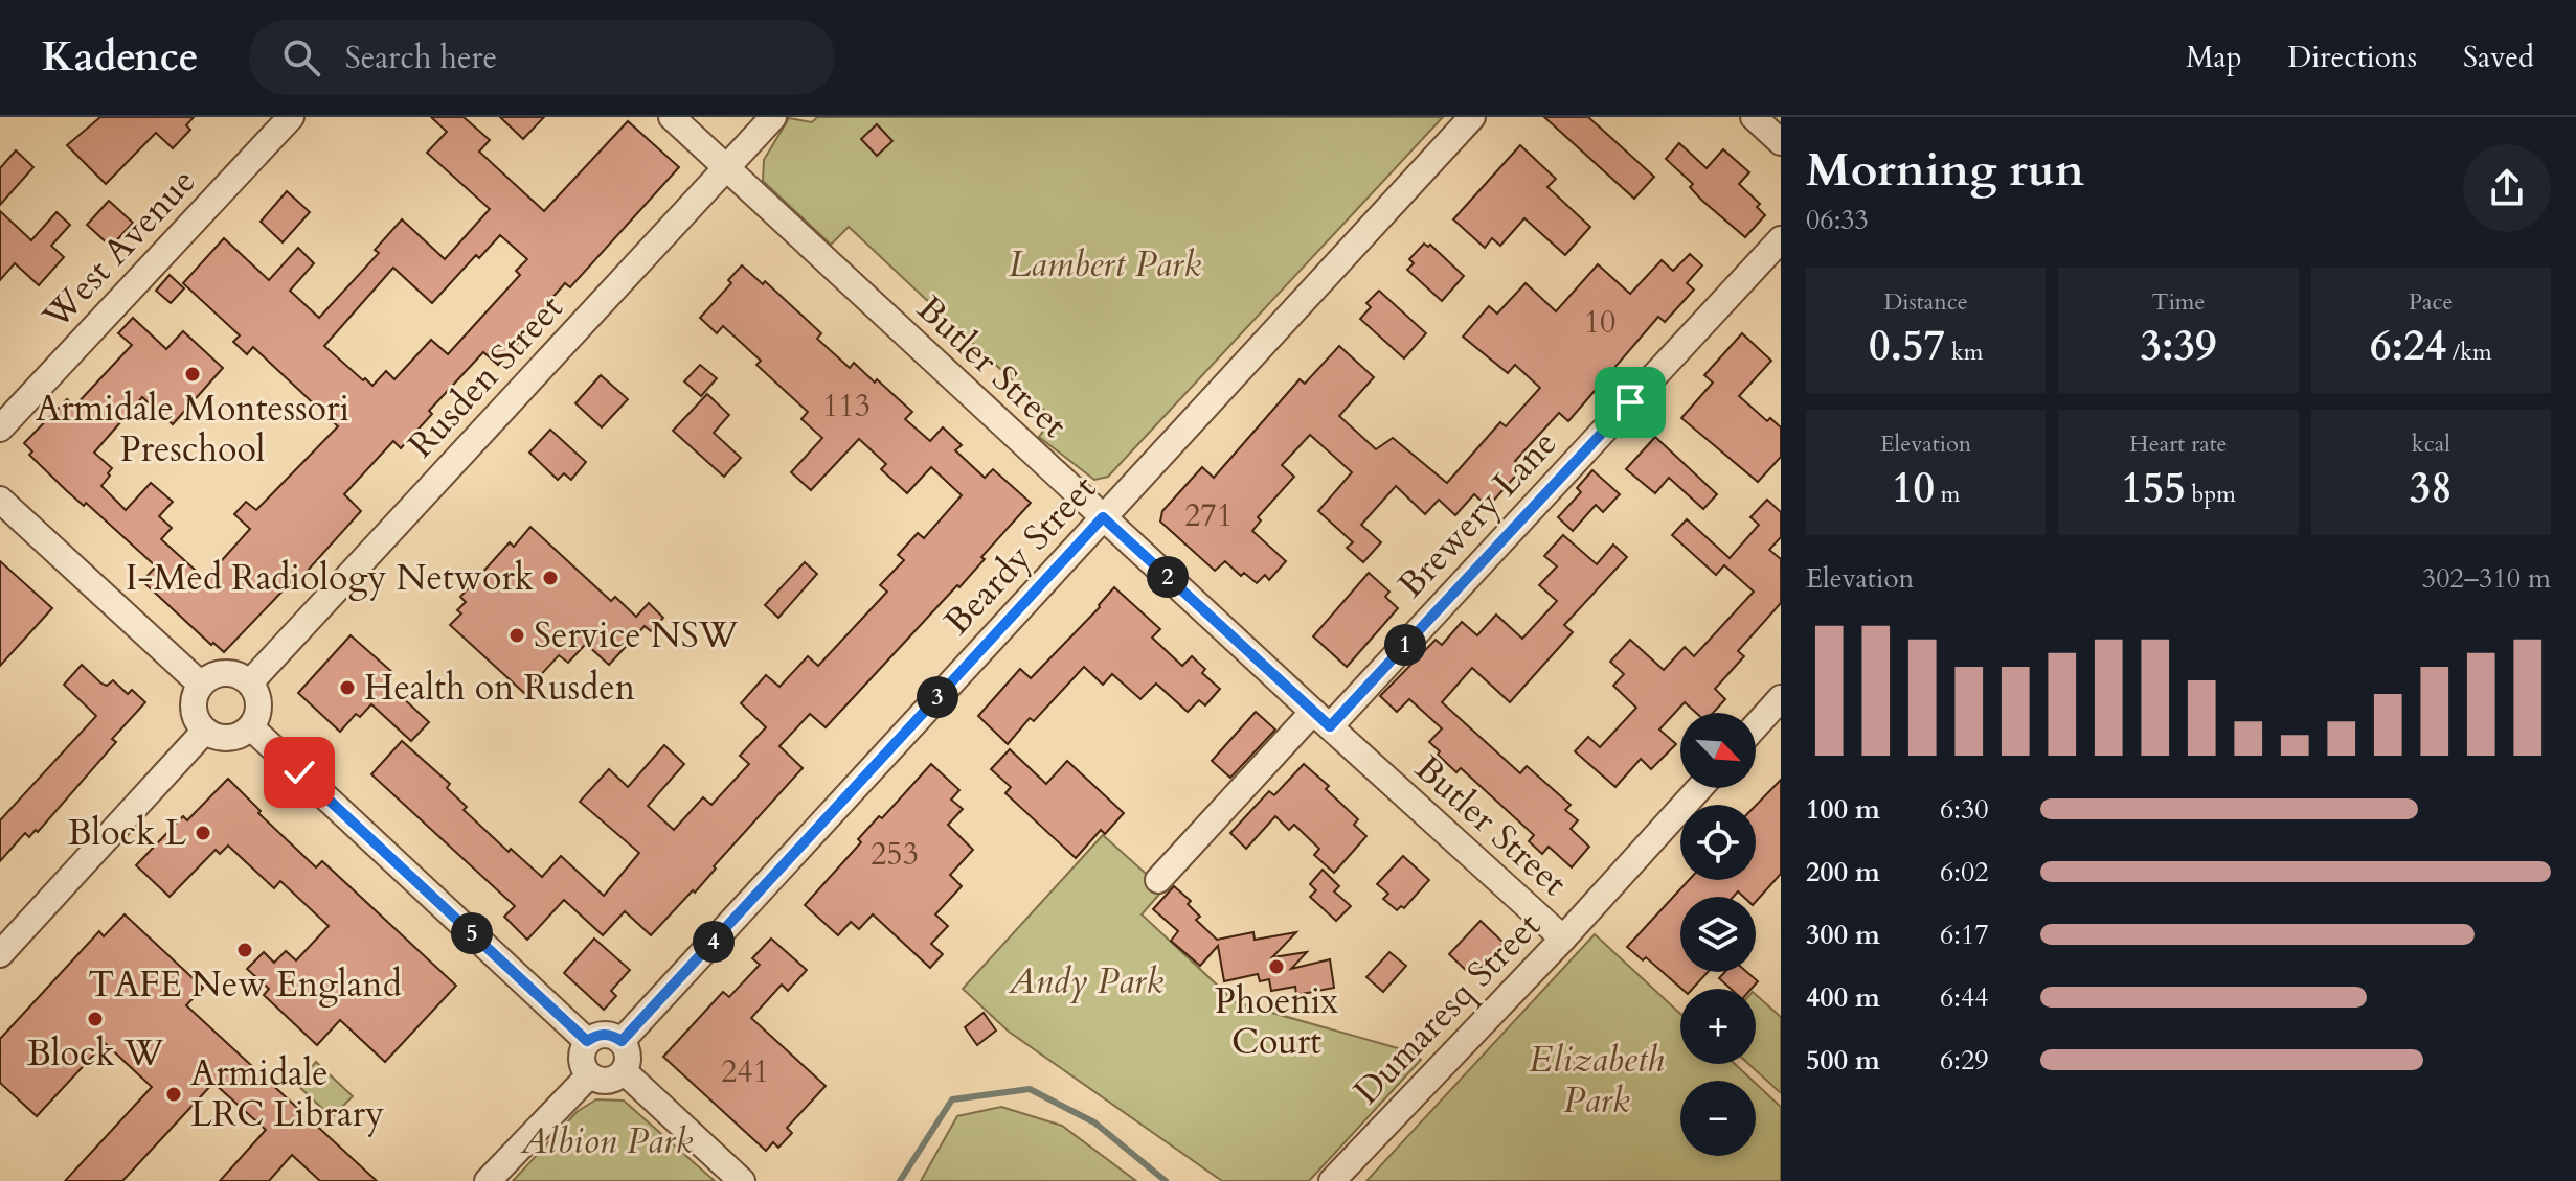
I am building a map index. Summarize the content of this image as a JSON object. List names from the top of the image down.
{
  "streets": {
    "street": [
      "West Avenue",
      "Butler Street",
      "Rusden Street",
      "Brewery Lane",
      "Beardy Street",
      "Dumaresq Street"
    ]
  },
  "crossings": [
    ["Butler Street", "Rusden Street"],
    ["Butler Street", "Brewery Lane"],
    ["Butler Street", "Beardy Street"],
    ["Butler Street", "Dumaresq Street"]
  ],
  "parks": [
    "Lambert Park",
    "Andy Park",
    "Elizabeth Park",
    "Albion Park"
  ],
  "places": [
    "Armidale Montessori Preschool",
    "I-Med Radiology Network",
    "Service NSW",
    "Health on Rusden",
    "Block L",
    "TAFE New England",
    "Phoenix Court",
    "Block W",
    "Armidale LRC Library"
  ],
  "house_numbers": [
    "10",
    "113",
    "271",
    "253",
    "241"
  ],
  "north": "bottom right",
  "page": {
    "header": "Kadence",
    "search": "Search here",
    "nav": ["Map", "Directions", "Saved"],
    "heading": ["Morning run", "06:33"],
    "stats": [
      ["Distance", "0.57 km"],
      ["Time", "3:39"],
      ["Pace", "6:24 /km"],
      ["Elevation", "10 m"],
      ["Heart rate", "155 bpm"],
      ["kcal", "38"]
    ],
    "chart": ["Elevation", "302–310 m"],
    "pins": [
      "2",
      "1",
      "3",
      "5",
      "4"
    ],
    "map_buttons": ["+", "−"],
    "list": [
      {
        "name": "100 m",
        "note": "6:30"
      },
      {
        "name": "200 m",
        "note": "6:02"
      },
      {
        "name": "300 m",
        "note": "6:17"
      },
      {
        "name": "400 m",
        "note": "6:44"
      },
      {
        "name": "500 m",
        "note": "6:29"
      }
    ]
  }
}
